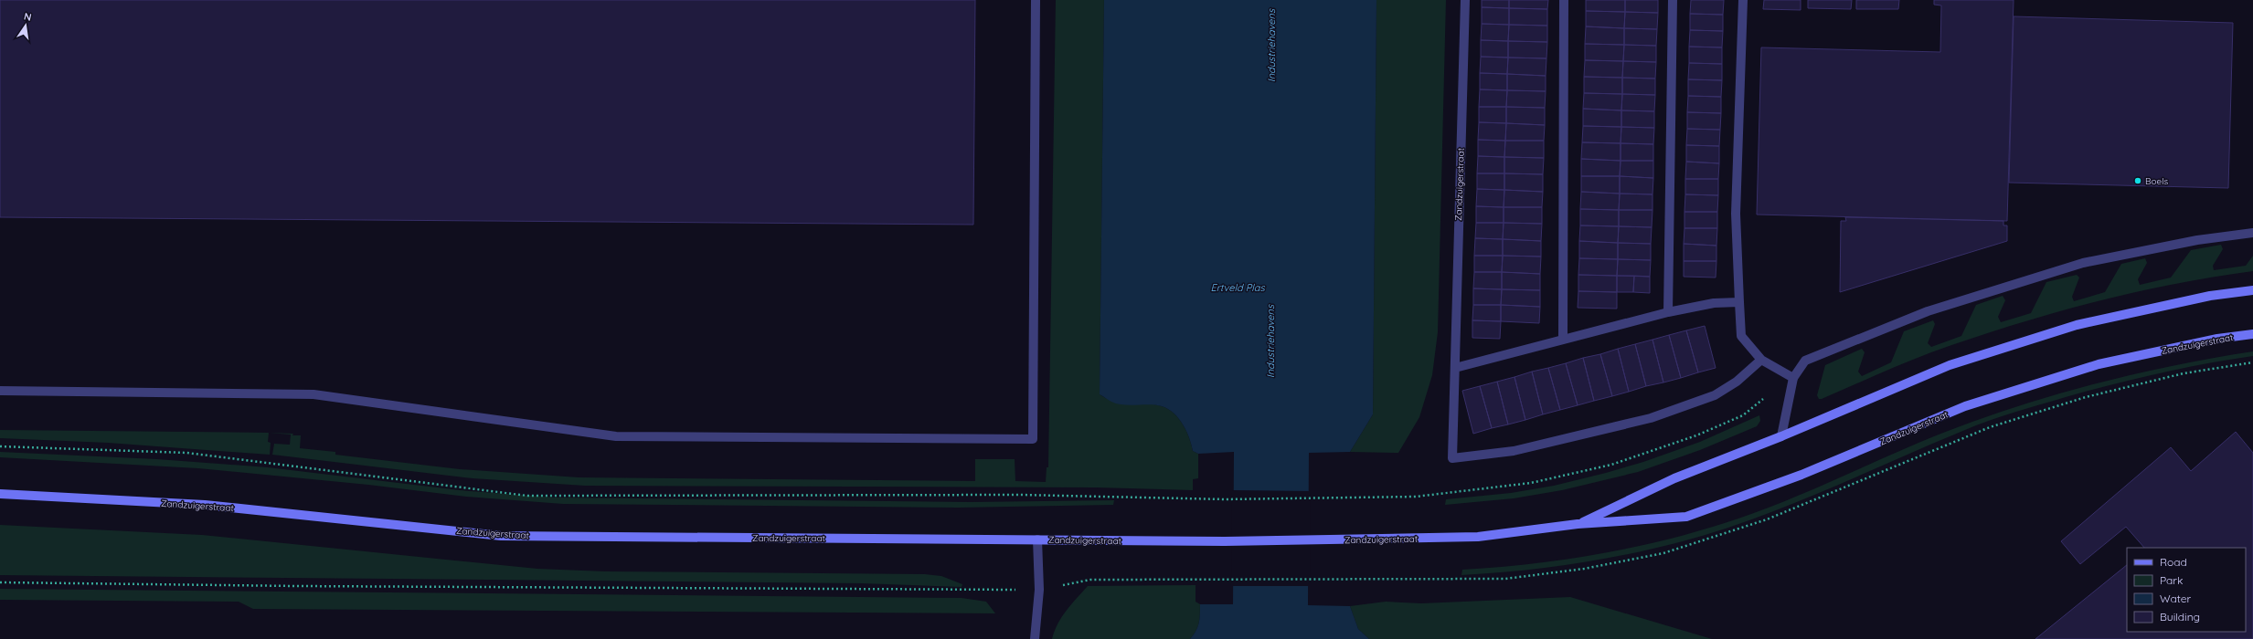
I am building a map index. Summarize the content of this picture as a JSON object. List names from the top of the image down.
{
  "streets": {
    "main road": ["Zandzuigerstraat"]
  },
  "water": ["Industriehavens", "Ertveld Plas"],
  "places": ["Boels"],
  "legend": [
    "Road",
    "Park",
    "Water",
    "Building"
  ],
  "north": "top"
}
